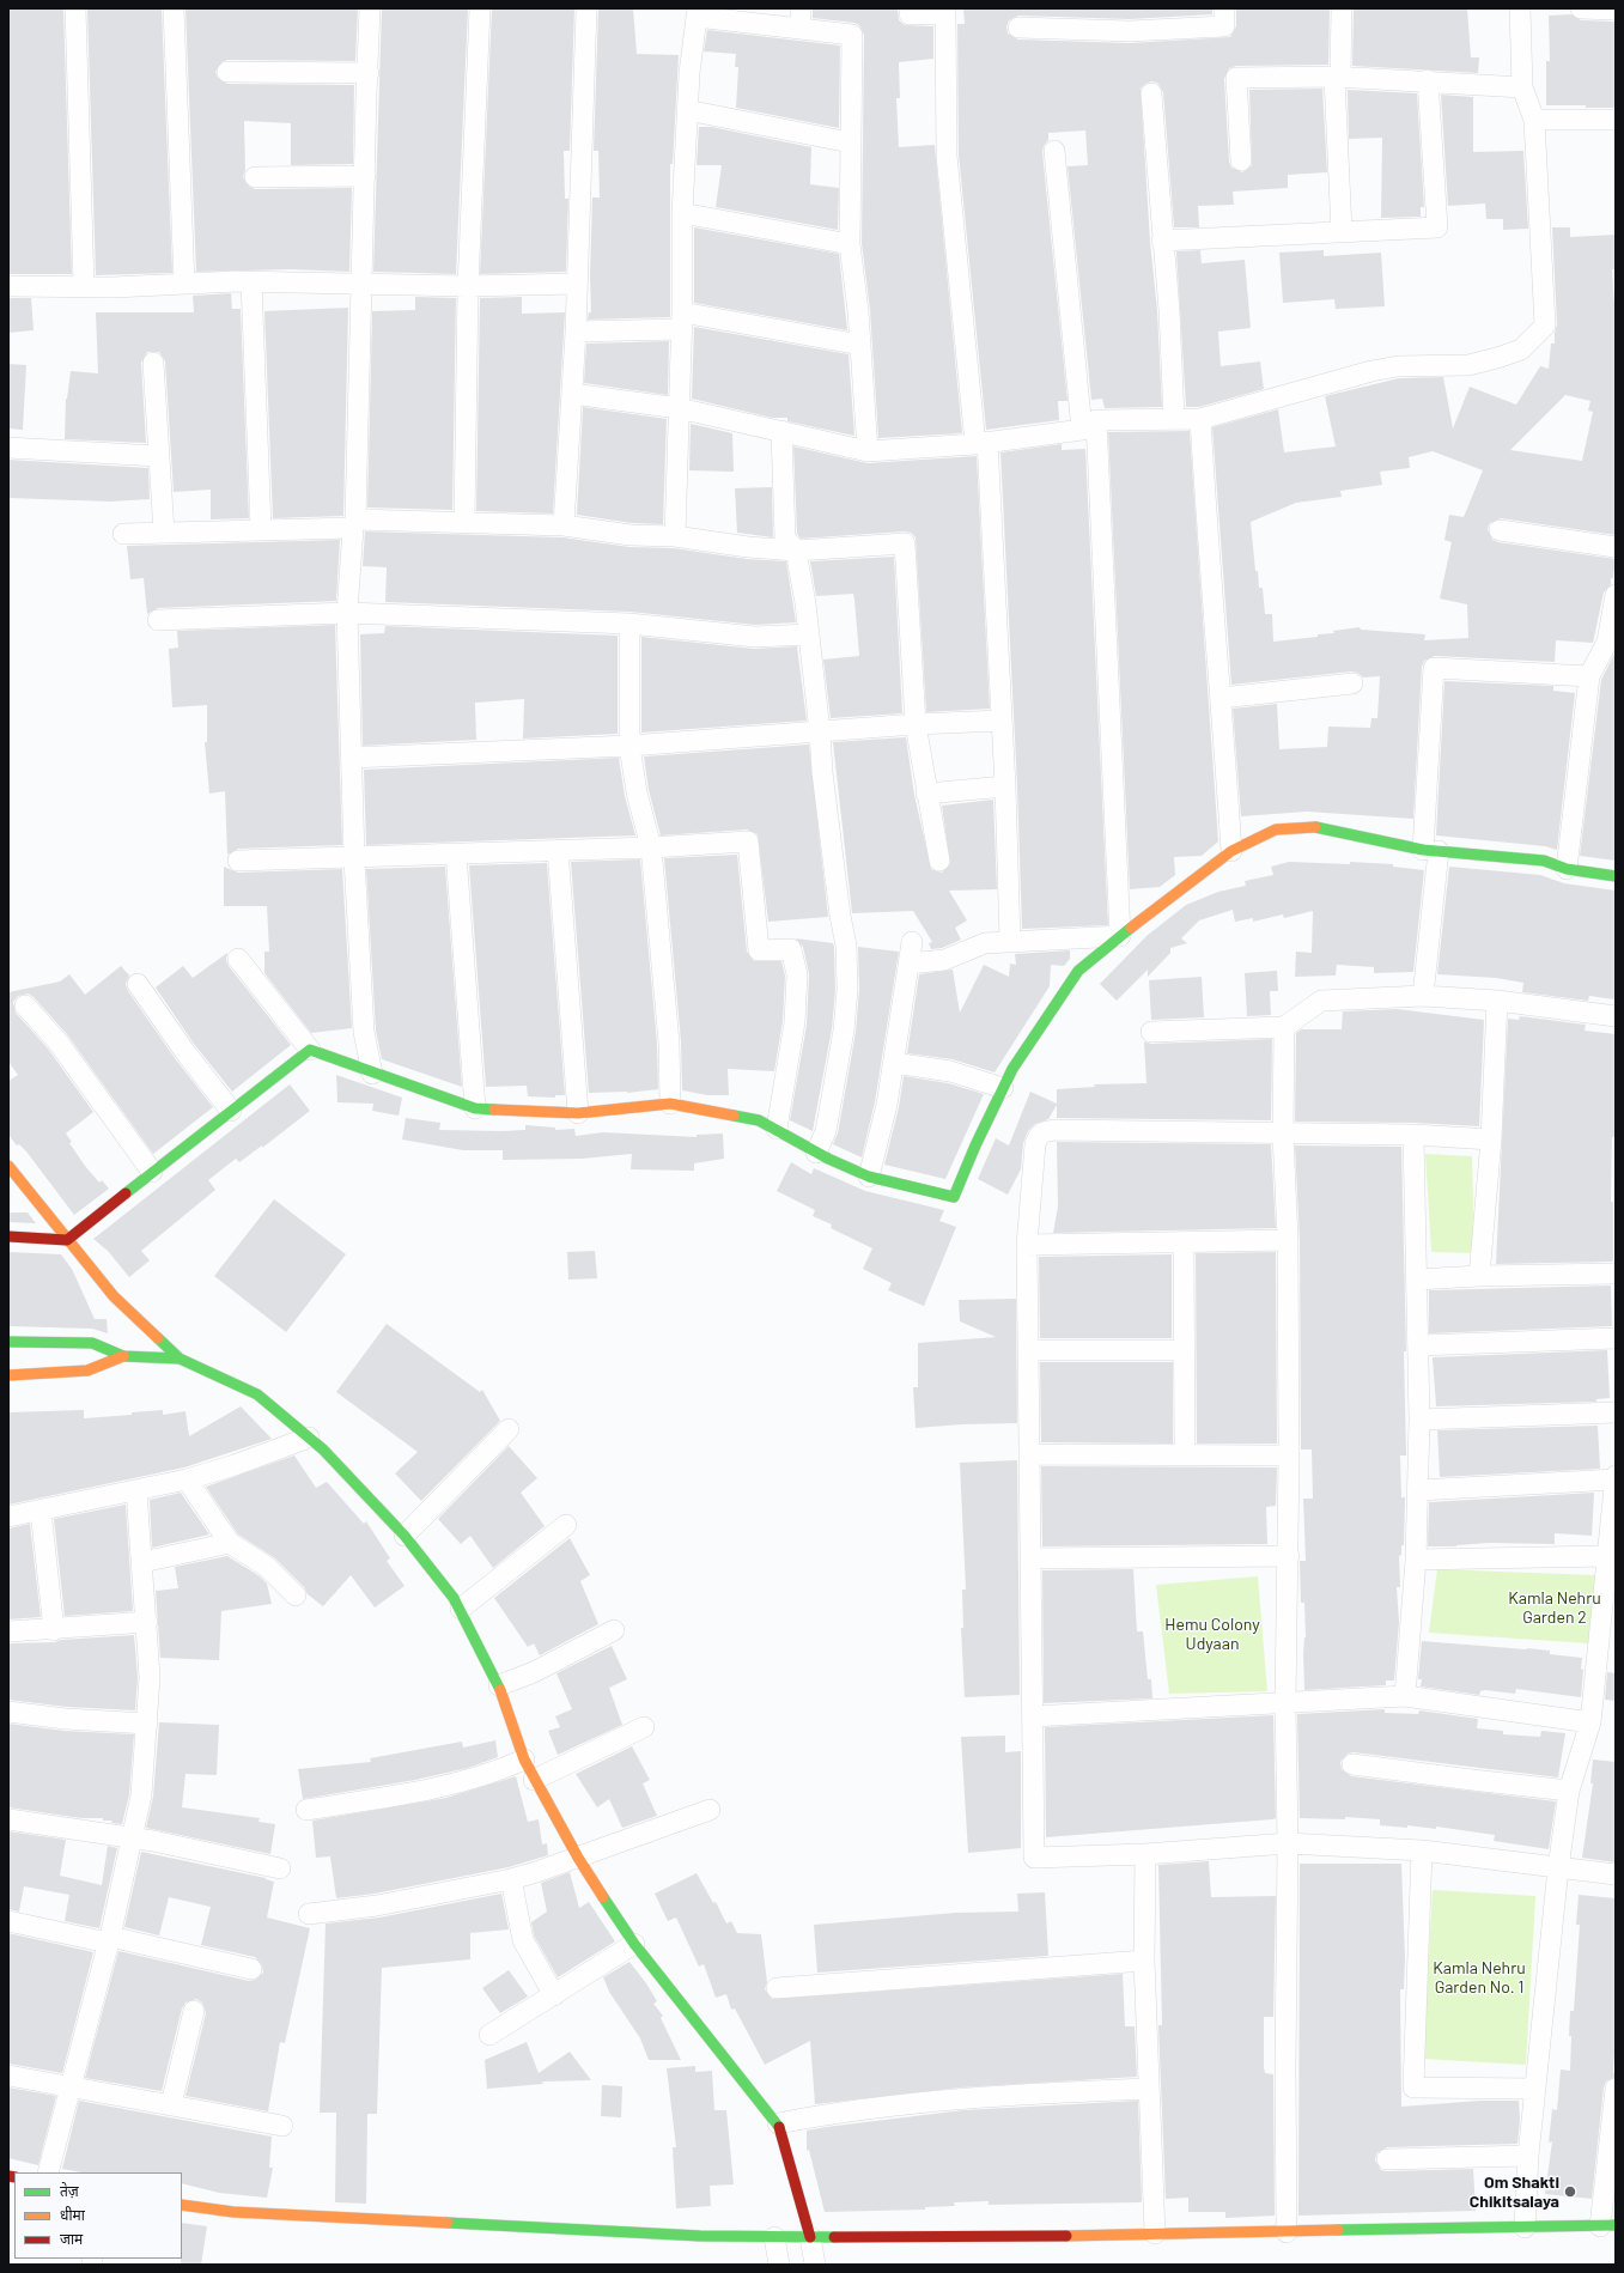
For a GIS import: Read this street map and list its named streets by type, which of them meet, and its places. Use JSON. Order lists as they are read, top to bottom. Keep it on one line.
{"parks":["Kamla Nehru Garden 2","Hemu Colony Udyaan","Kamla Nehru Garden No. 1"],"places":["Om Shakti Chikitsalaya"],"legend":["तेज़","धीमा","जाम"]}
